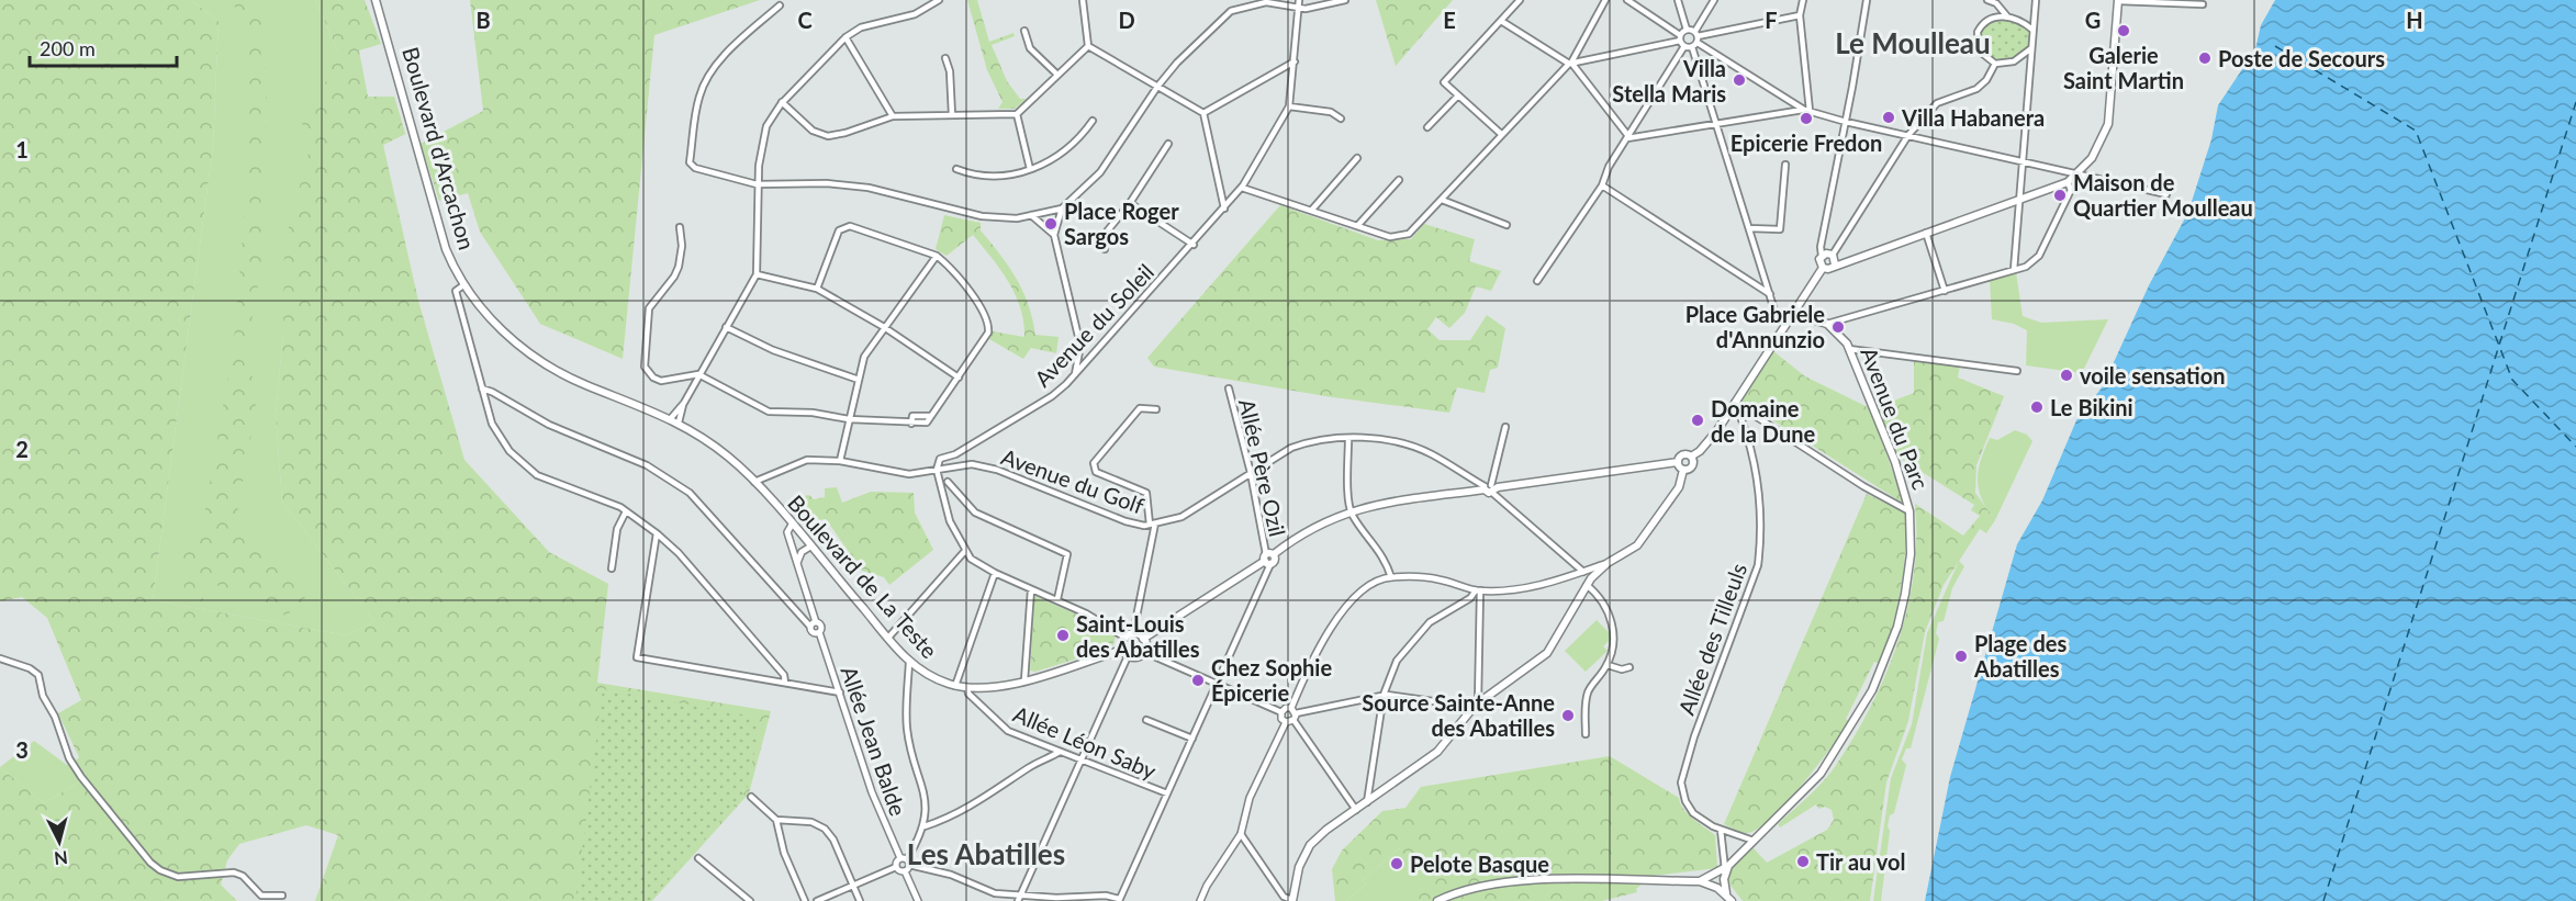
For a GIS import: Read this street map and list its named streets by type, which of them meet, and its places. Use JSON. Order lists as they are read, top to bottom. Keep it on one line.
{"streets":{"main road":["Boulevard d'Arcachon","Avenue du Parc","Boulevard de La Teste"],"street":["Avenue du Soleil","Allée Père Ozil","Avenue du Golf","Allée des Tilleuls","Allée Jean Balde","Allée Léon Saby"]},"crossings":[["Boulevard d'Arcachon","Boulevard de La Teste"],["Avenue du Soleil","Avenue du Golf"],["Avenue du Parc","Allée des Tilleuls"],["Allée Père Ozil","Avenue du Golf"],["Avenue du Golf","Boulevard de La Teste"],["Boulevard de La Teste","Allée Léon Saby"]],"districts":["Le Moulleau","Les Abatilles"],"places":["Galerie Saint Martin","Poste de Secours","Villa Stella Maris","Villa Habanera","Epicerie Fredon","Maison de Quartier Moulleau","Place Roger Sargos","Place Gabriele d'Annunzio","voile sensation","Le Bikini","Domaine de la Dune","Saint-Louis des Abatilles","Plage des Abatilles","Chez Sophie Épicerie","Source Sainte-Anne des Abatilles","Tir au vol","Pelote Basque"],"scale_bar":"200 m","north":"bottom","grid":{"columns":["B","C","D","E","F","G","H"],"rows":["1","2","3"]}}
